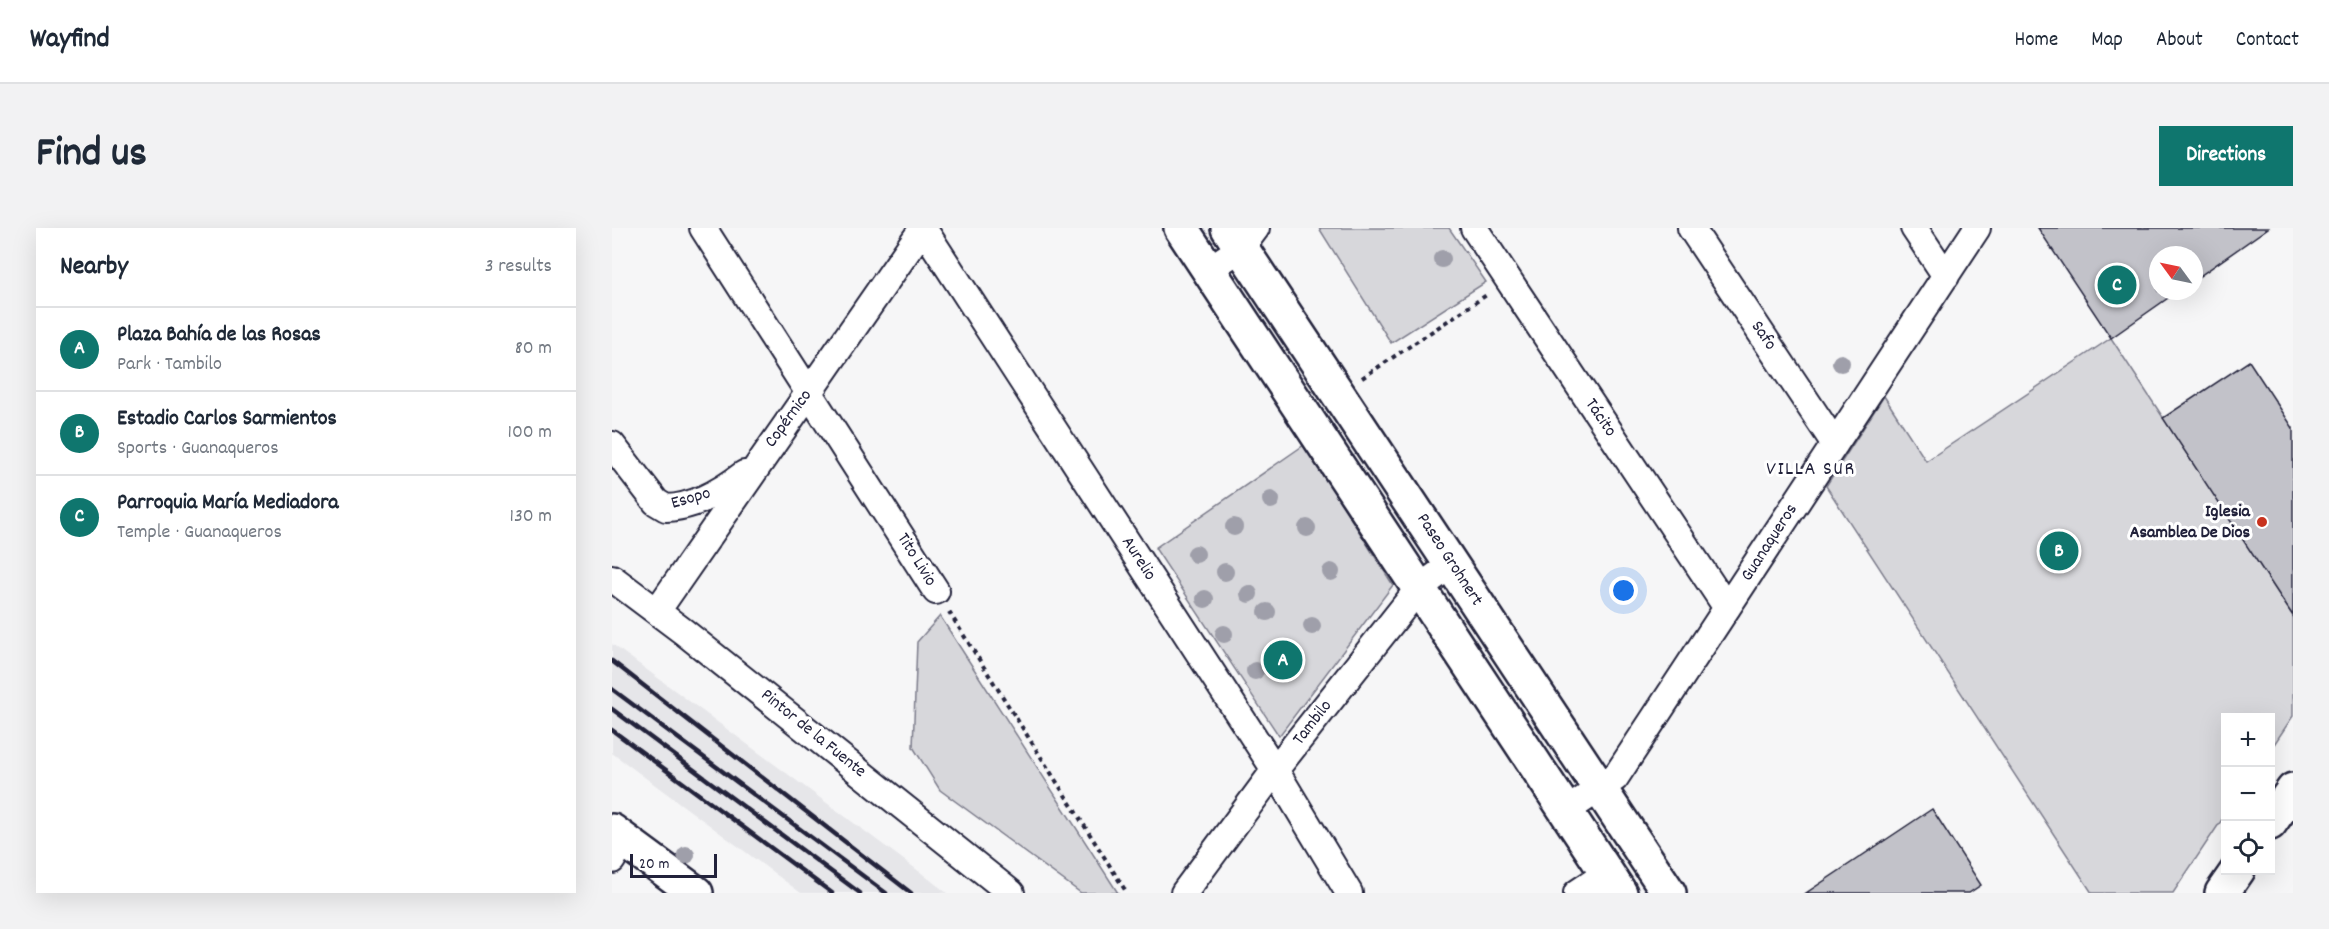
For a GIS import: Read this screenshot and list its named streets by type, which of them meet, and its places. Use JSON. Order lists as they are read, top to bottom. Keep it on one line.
{"streets":{"street":["Safo","Tácito","Copérnico","Esopo","Guanaqueros","Aurelio","Tito Livio","Paseo Grohnert","Tambilo","Pintor de la Fuente"]},"crossings":[["Safo","Guanaqueros"],["Tácito","Guanaqueros"],["Copérnico","Esopo"],["Copérnico","Aurelio"],["Copérnico","Tito Livio"],["Copérnico","Pintor de la Fuente"],["Guanaqueros","Paseo Grohnert"],["Aurelio","Tambilo"],["Paseo Grohnert","Tambilo"]],"districts":["VILLA SUR"],"places":["Iglesia Asamblea De Dios"],"scale_bar":"20 m","north":"top left","page":{"header":"Wayfind","nav":["Home","Map","About","Contact"],"title":"Find us","buttons":"Directions","heading":["Nearby","3 results"],"pins":["C","B","A"],"list":[{"mark":"A","name":"Plaza Bahía de las Rosas","note":"Park · Tambilo","value":"80 m"},{"mark":"B","name":"Estadio Carlos Sarmientos","note":"Sports · Guanaqueros","value":"100 m"},{"mark":"C","name":"Parroquia María Mediadora","note":"Temple · Guanaqueros","value":"130 m"}],"map_buttons":["+","−"],"scale":"20 m"}}
